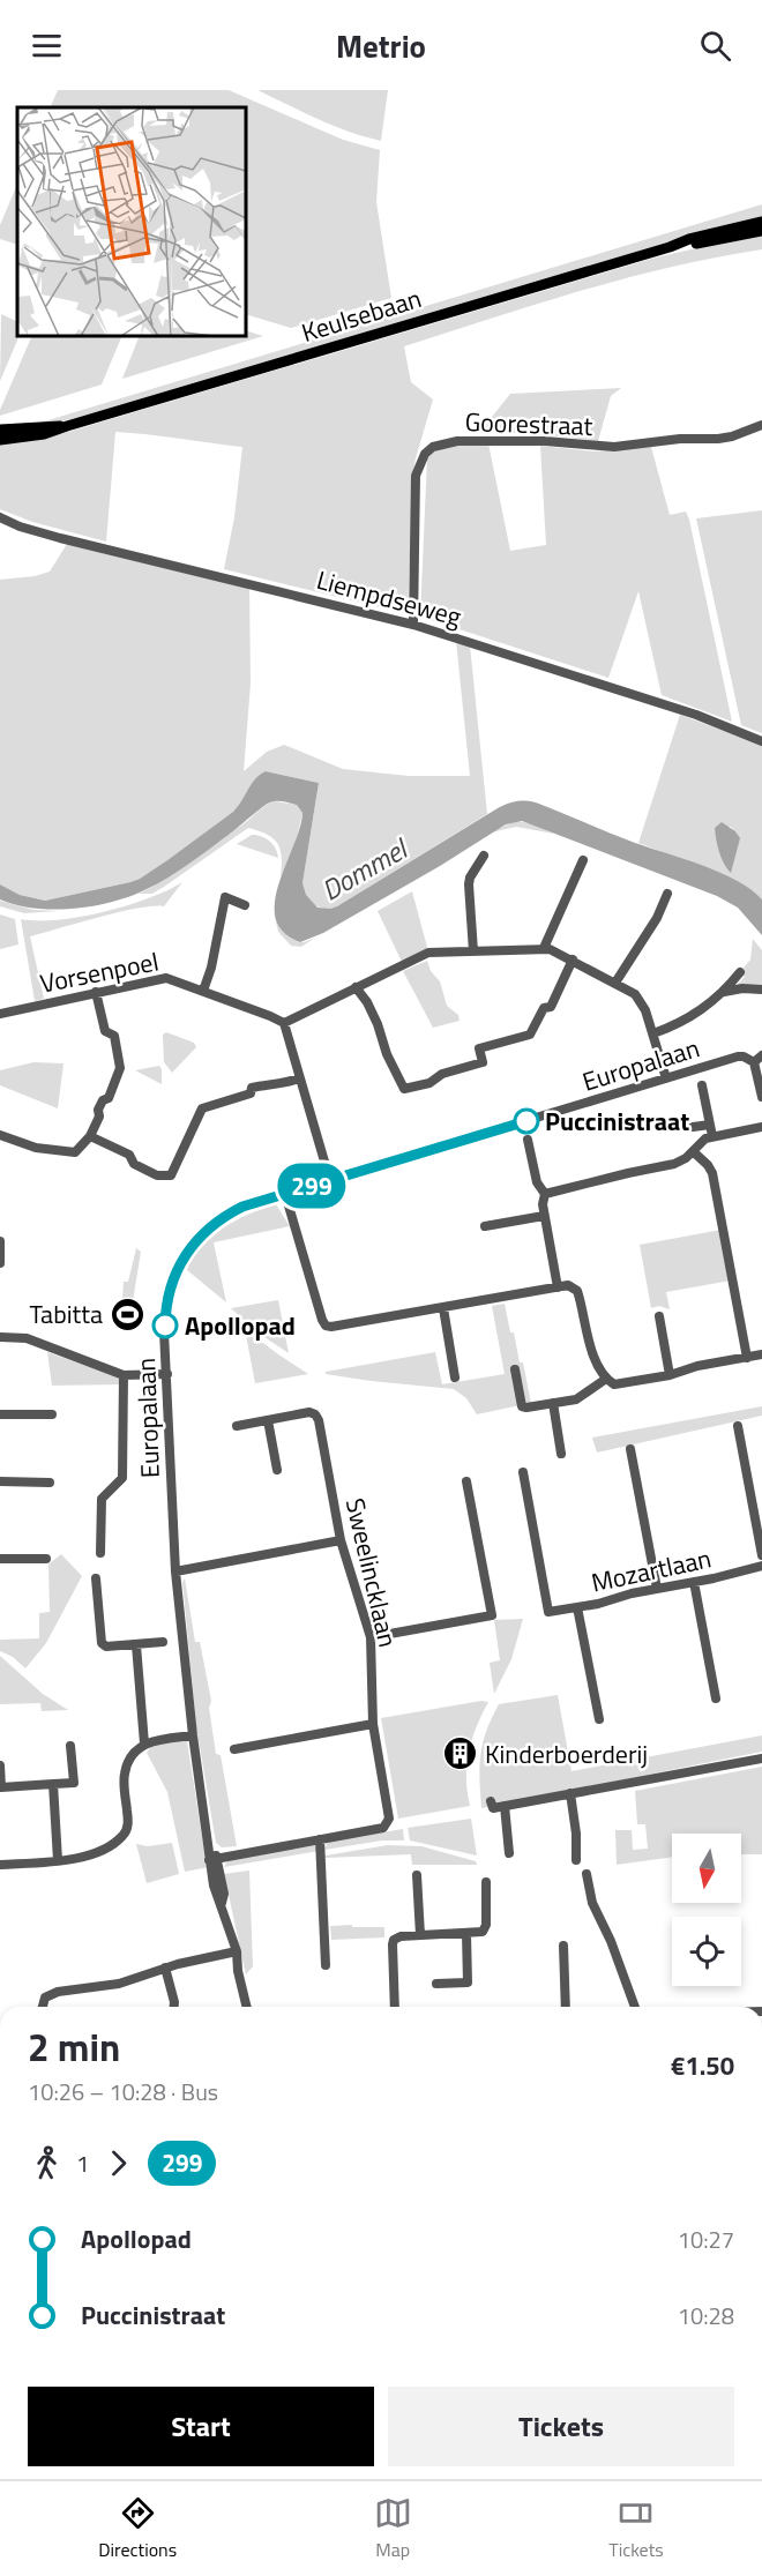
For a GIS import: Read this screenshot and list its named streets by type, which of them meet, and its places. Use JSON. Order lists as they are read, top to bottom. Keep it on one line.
{"streets":{"main road":["Keulsebaan"],"street":["Goorestraat","Liempdseweg","Vorsenpoel","Europalaan","Mozartlaan","Sweelincklaan"]},"crossings":[["Goorestraat","Liempdseweg"]],"water":["Dommel"],"places":{"other":["Puccinistraat","Apollopad"],"sports":["Tabitta"],"building":["Kinderboerderij"]},"lines":["bus line 299"],"north":"bottom","page":{"header":"Metrio","on_map":"299","heading":["2 min","10:26 – 10:28 · Bus","€1.50"],"legs":["1","299"],"list":[{"name":"Apollopad","value":"10:27"},{"name":"Puccinistraat","value":"10:28"}],"buttons":["Start","Tickets"],"tabs":["Directions","Map","Tickets"]}}
